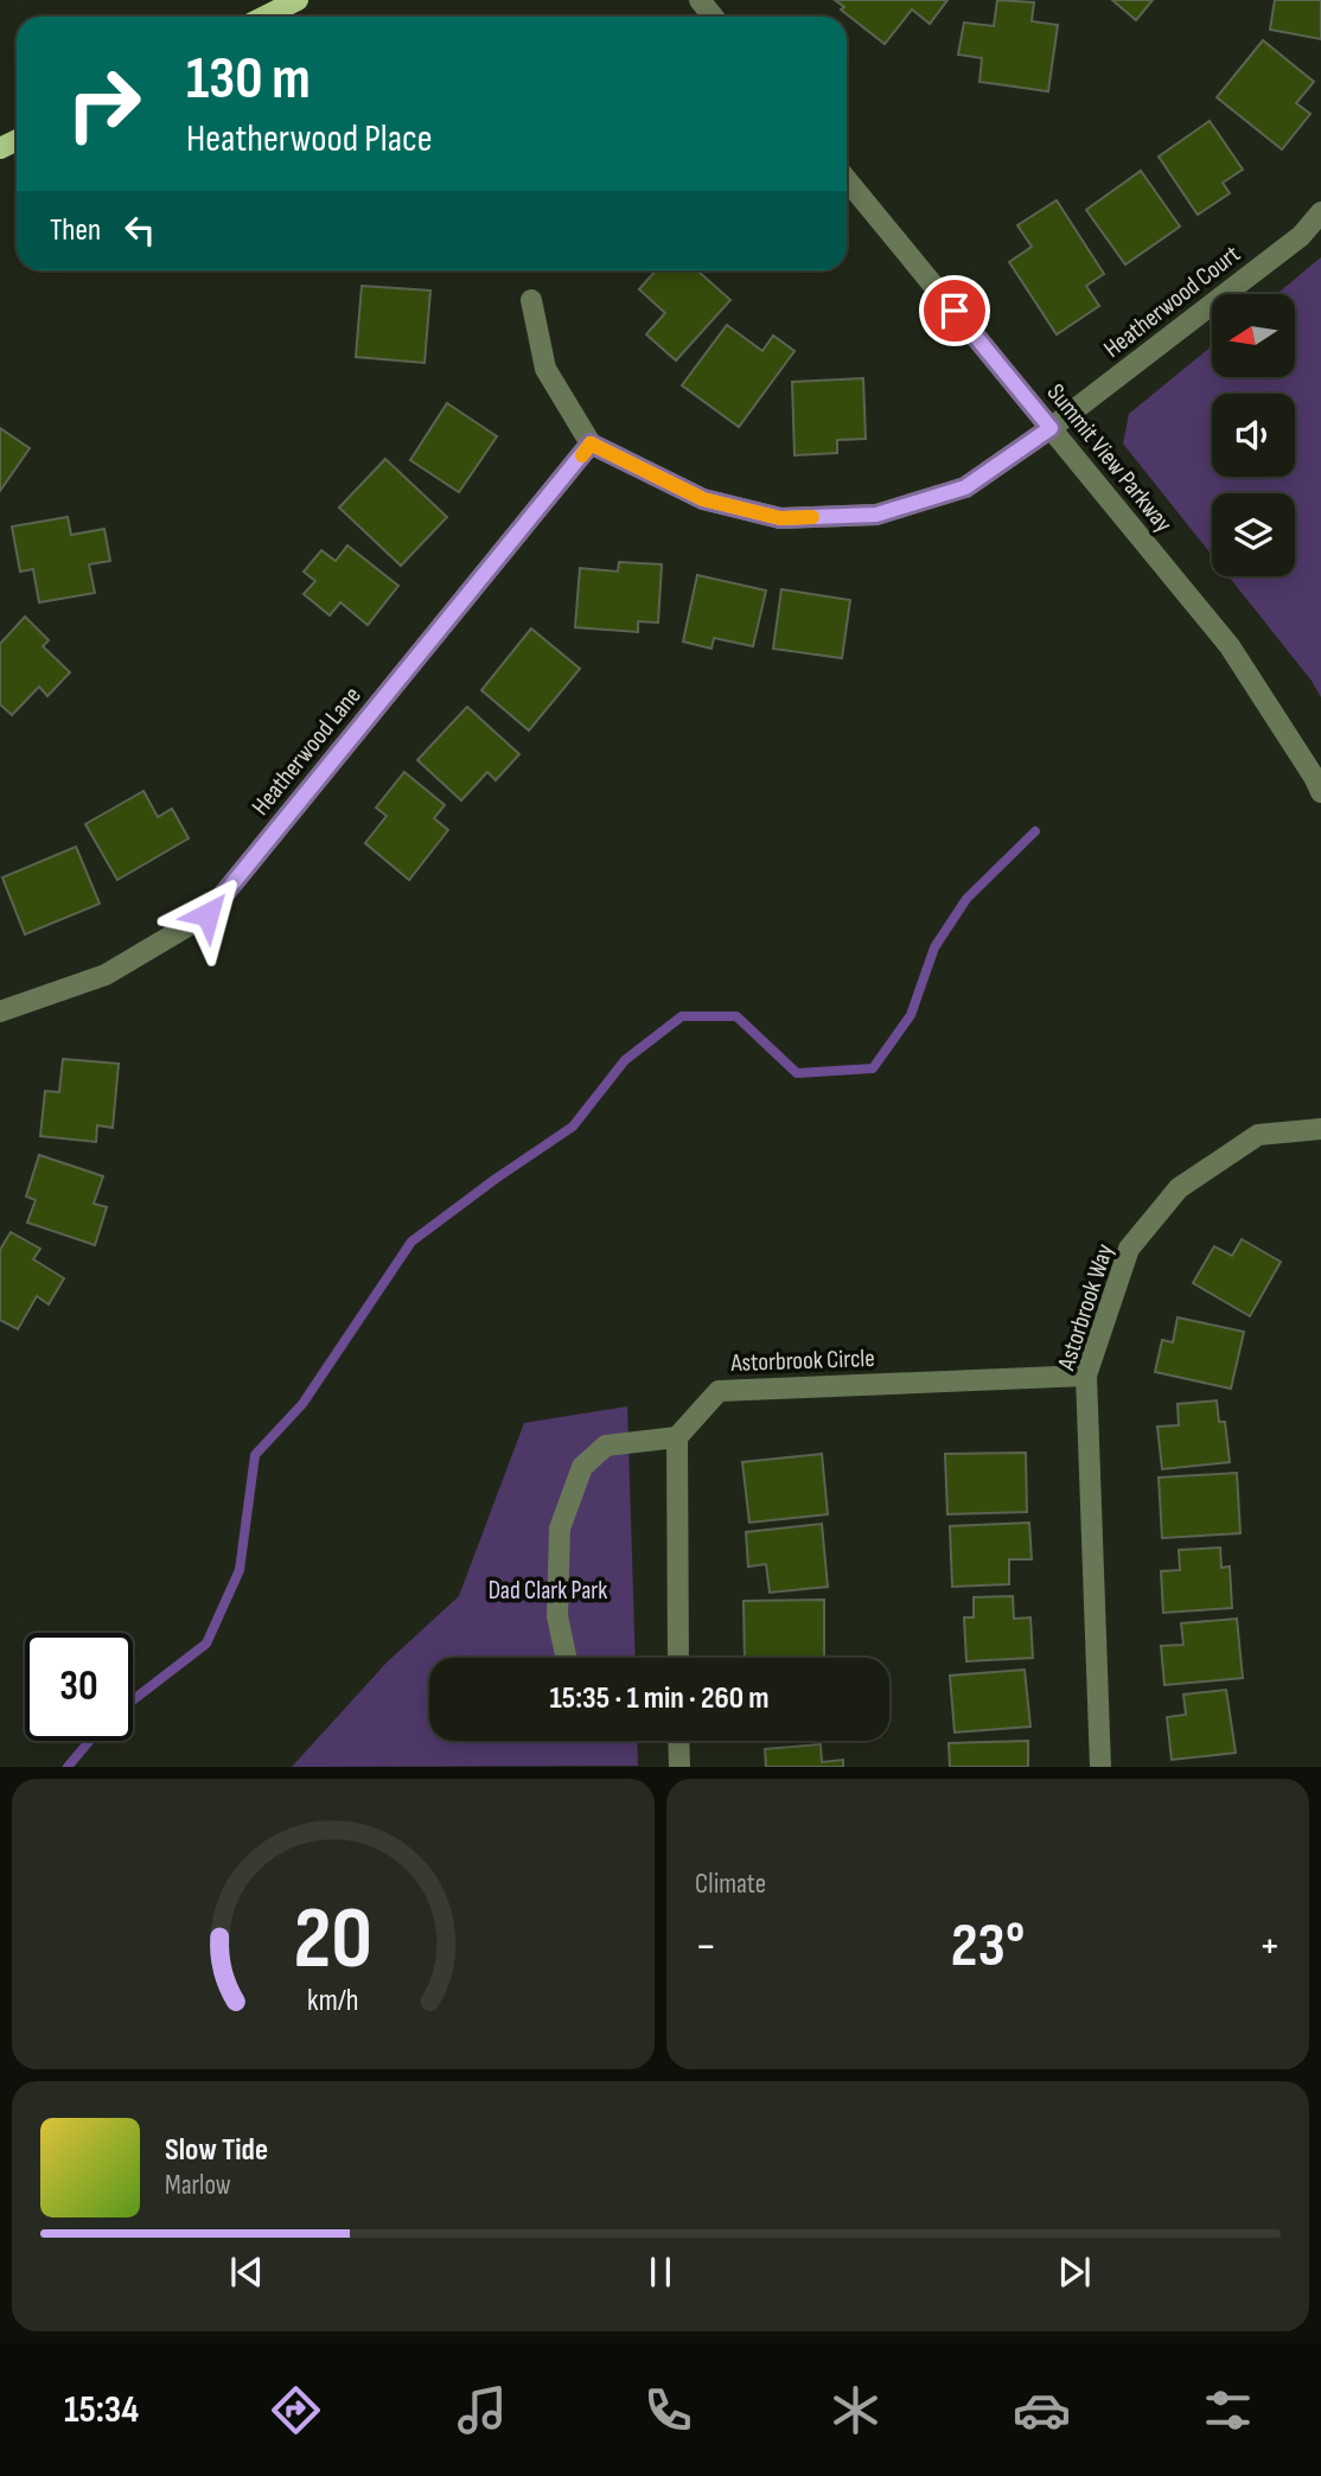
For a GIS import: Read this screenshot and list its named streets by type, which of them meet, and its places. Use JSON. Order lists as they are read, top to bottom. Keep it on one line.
{"streets":{"street":["Heatherwood Court","Summit View Parkway","Heatherwood Lane","Astorbrook Way","Astorbrook Circle"]},"crossings":[["Heatherwood Court","Summit View Parkway"],["Heatherwood Court","Heatherwood Lane"],["Astorbrook Way","Astorbrook Circle"]],"parks":["Dad Clark Park"],"north":"left","page":{"turn":["130 m","Heatherwood Place"],"then":"Then","limit":"30","trip":"15:35 · 1 min · 260 m","tile":"Climate","heat":["−","23°","+"],"song":["Slow Tide","Marlow"],"tabs":"15:34","gauge":["20","km/h"]}}
